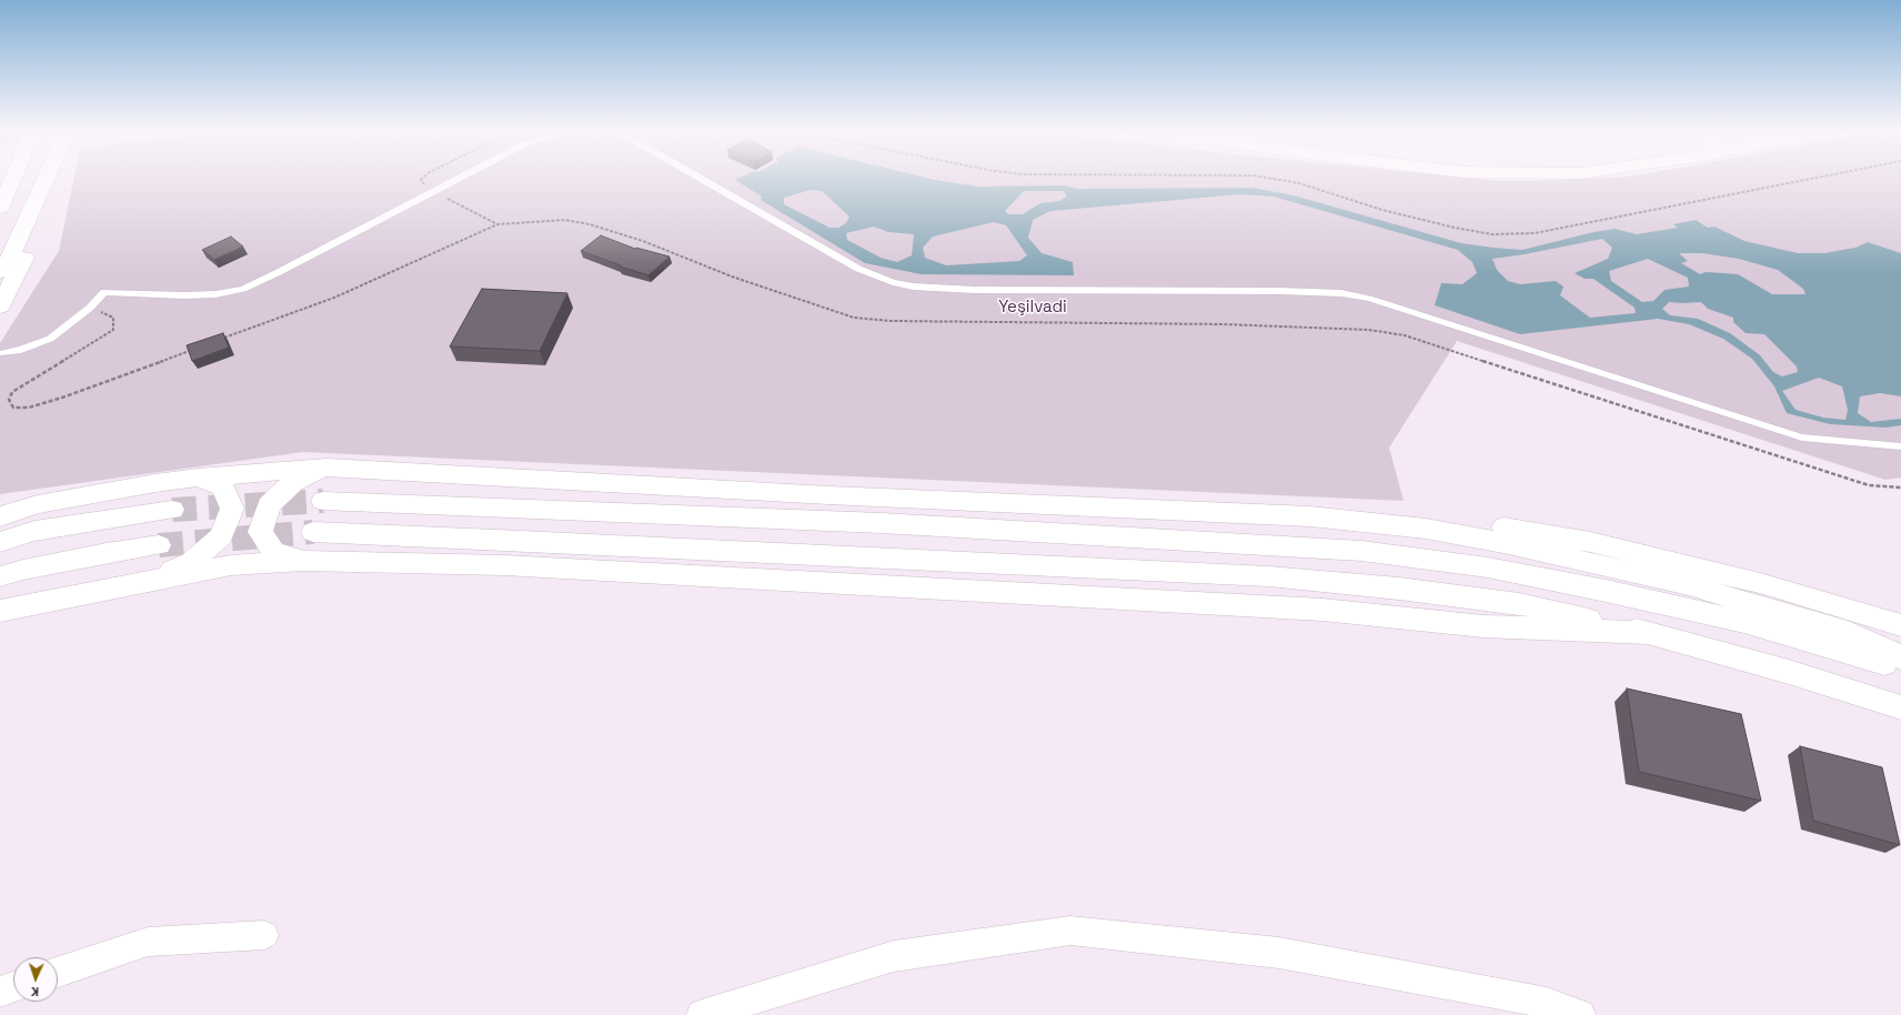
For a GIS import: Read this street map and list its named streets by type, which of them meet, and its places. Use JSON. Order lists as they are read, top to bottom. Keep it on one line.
{"parks":["Yeşilvadi"],"north":"bottom"}
